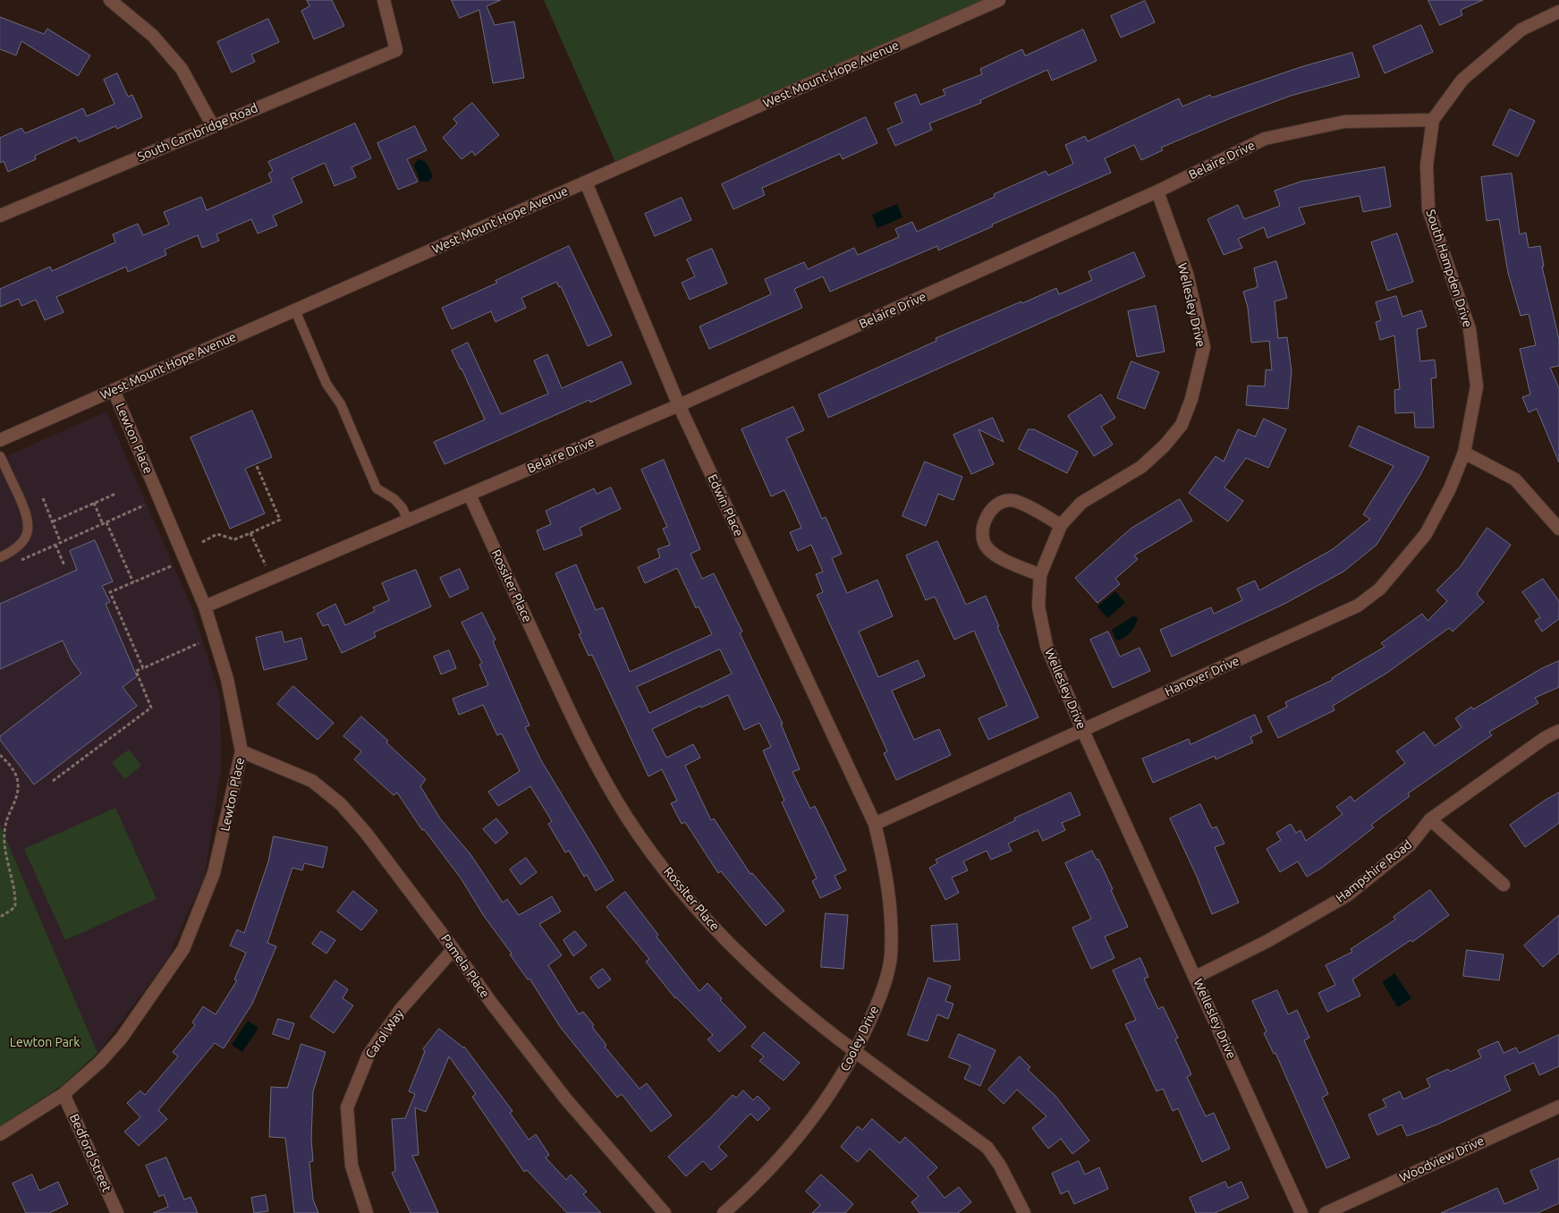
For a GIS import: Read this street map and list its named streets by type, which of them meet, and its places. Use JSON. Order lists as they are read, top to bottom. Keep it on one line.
{"streets":{"street":["West Mount Hope Avenue","South Cambridge Road","Belaire Drive","South Hampden Drive","Wellesley Drive","Lewton Place","Edwin Place","Rossiter Place","Hanover Drive","Hampshire Road","Pamela Place","Carol Way","Cooley Drive","Bedford Street","Woodview Drive"]},"crossings":[["West Mount Hope Avenue","Lewton Place"],["West Mount Hope Avenue","Edwin Place"],["Belaire Drive","South Hampden Drive"],["Belaire Drive","Wellesley Drive"],["Belaire Drive","Lewton Place"],["Belaire Drive","Edwin Place"],["Belaire Drive","Rossiter Place"],["South Hampden Drive","Hanover Drive"],["Wellesley Drive","Hanover Drive"],["Wellesley Drive","Hampshire Road"],["Lewton Place","Pamela Place"],["Lewton Place","Bedford Street"],["Edwin Place","Hanover Drive"],["Edwin Place","Cooley Drive"],["Rossiter Place","Cooley Drive"],["Hanover Drive","Cooley Drive"],["Pamela Place","Carol Way"]],"parks":["Lewton Park"]}
